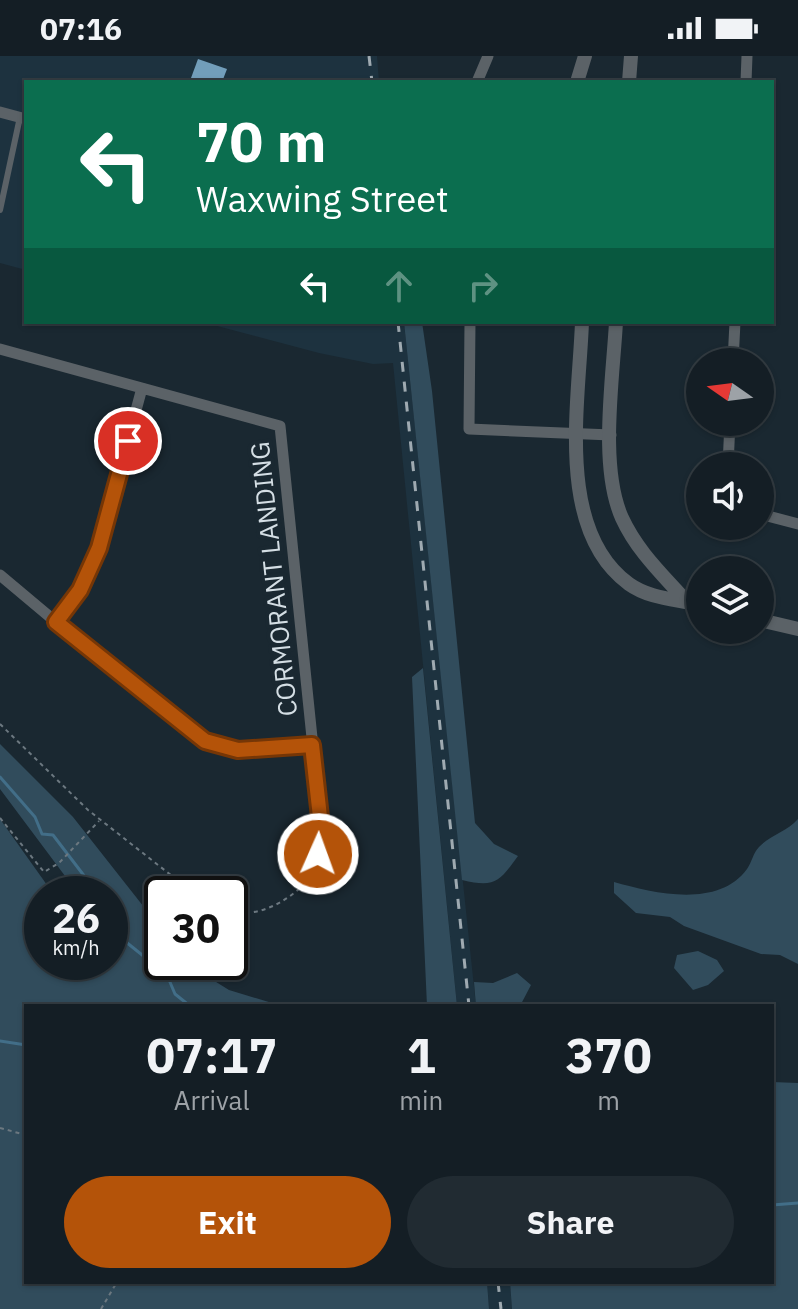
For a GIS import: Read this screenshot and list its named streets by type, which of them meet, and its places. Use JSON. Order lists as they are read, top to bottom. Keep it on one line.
{"streets":{"street":["CORMORANT LANDING"]},"north":"left","page":{"status":"07:16","turn":["70 m","Waxwing Street"],"speed":"26 km/h","limit":"30","eta":["07:17","Arrival","1","min","370","m"],"buttons":["Exit","Share"]}}
